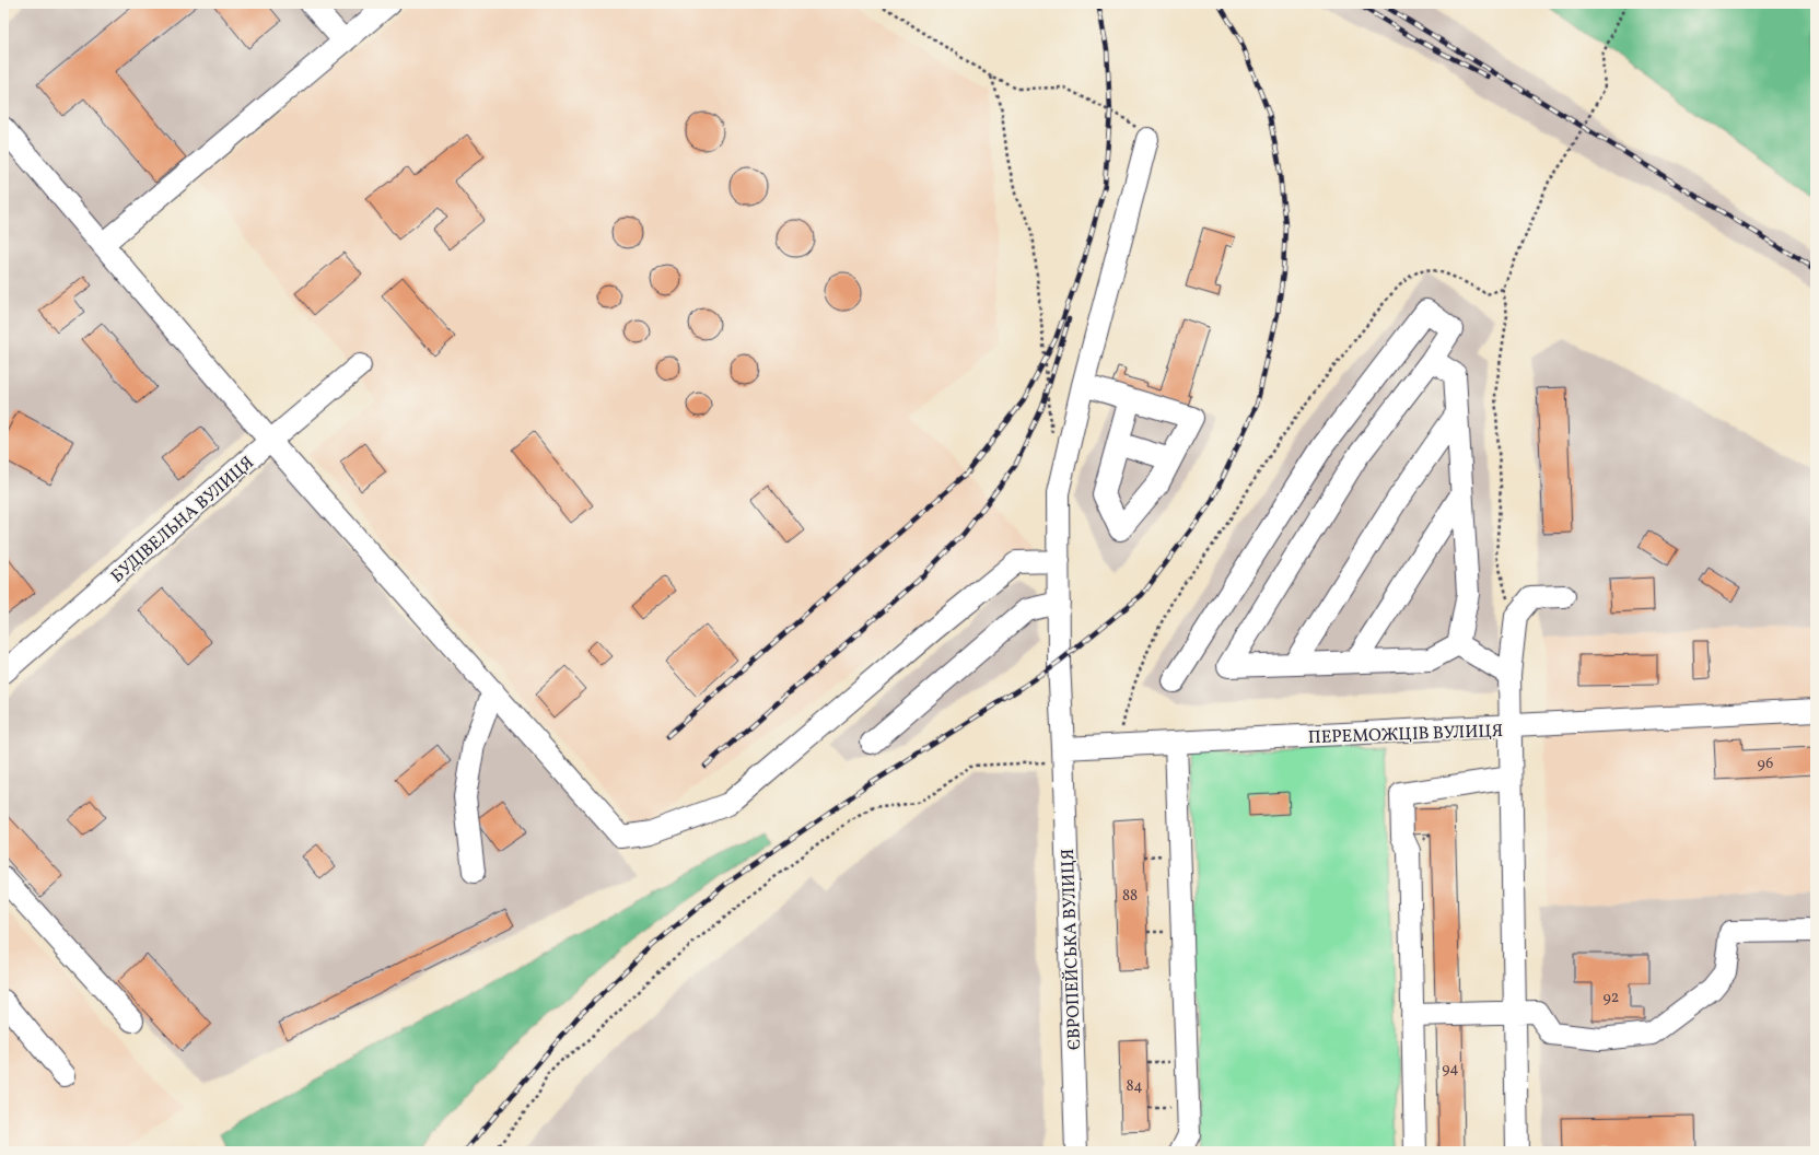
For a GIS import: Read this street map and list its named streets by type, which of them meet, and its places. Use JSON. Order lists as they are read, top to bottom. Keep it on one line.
{"streets":{"street":["БУДІВЕЛЬНА ВУЛИЦЯ","ПЕРЕМОЖЦІВ ВУЛИЦЯ","ЄВРОПЕЙСЬКА ВУЛИЦЯ"]},"crossings":[["ПЕРЕМОЖЦІВ ВУЛИЦЯ","ЄВРОПЕЙСЬКА ВУЛИЦЯ"]],"house_numbers":["96","88","92","94","84"]}
